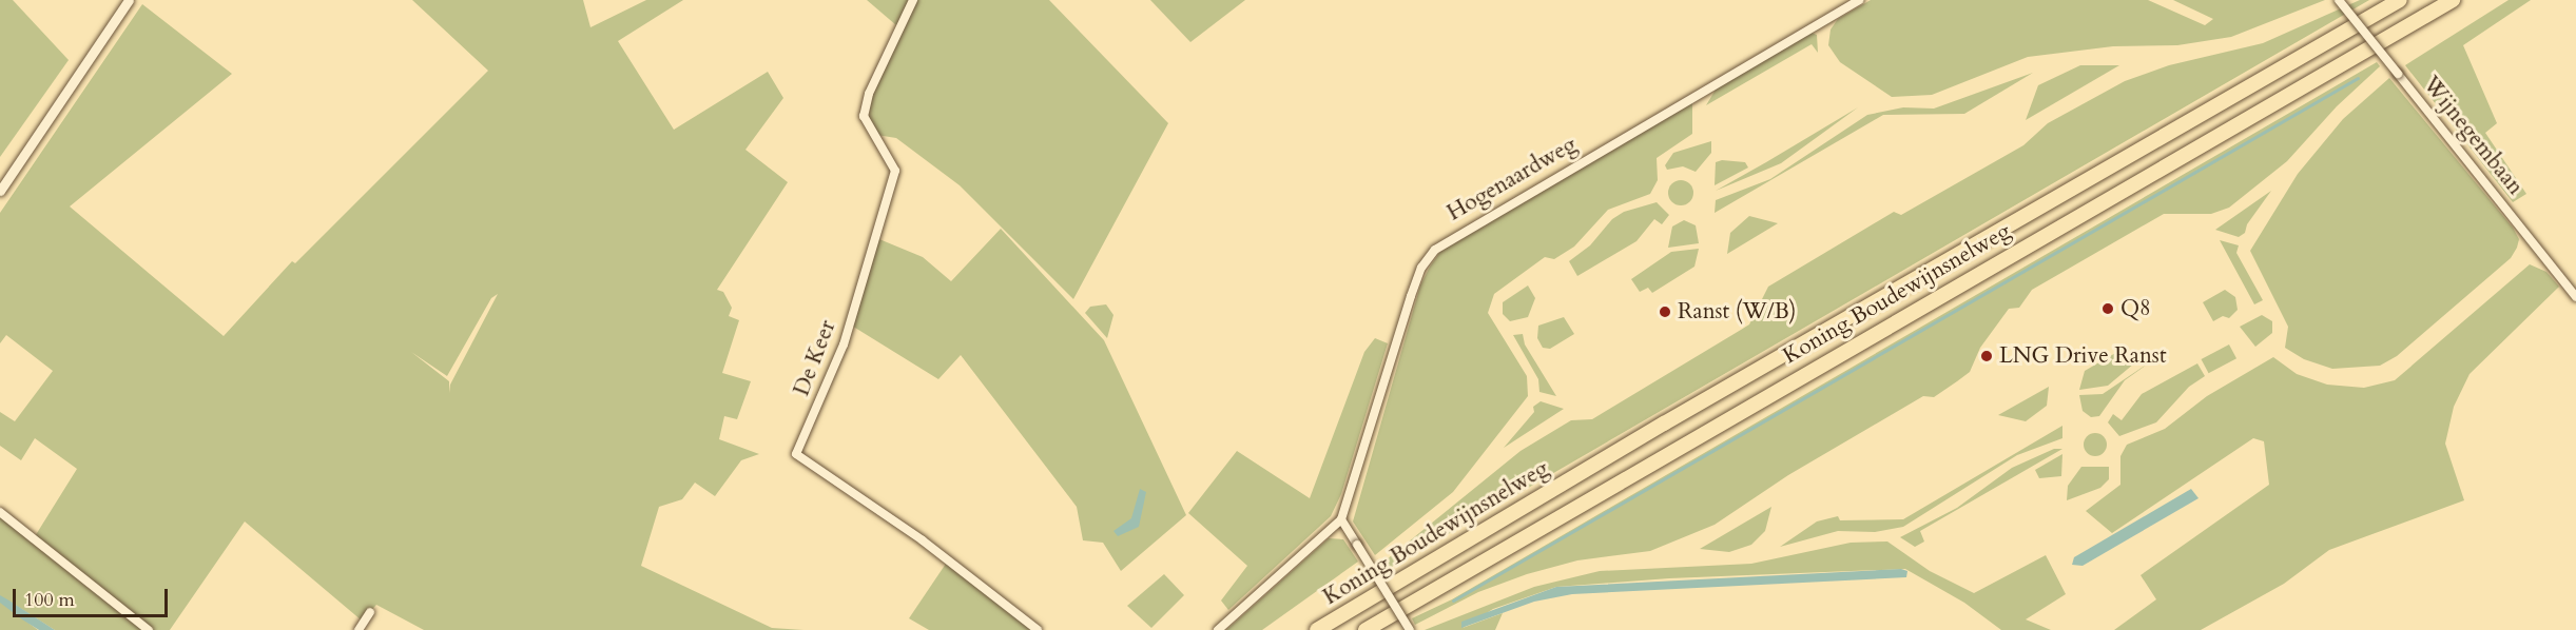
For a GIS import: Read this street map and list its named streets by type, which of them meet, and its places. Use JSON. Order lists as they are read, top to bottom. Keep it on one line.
{"streets":{"highway":["Koning Boudewijnsnelweg"],"street":["Wijnegembaan","Hogenaardweg","De Keer"]},"places":["Q8","Ranst (W/B)","LNG Drive Ranst"],"scale_bar":"100 m"}
